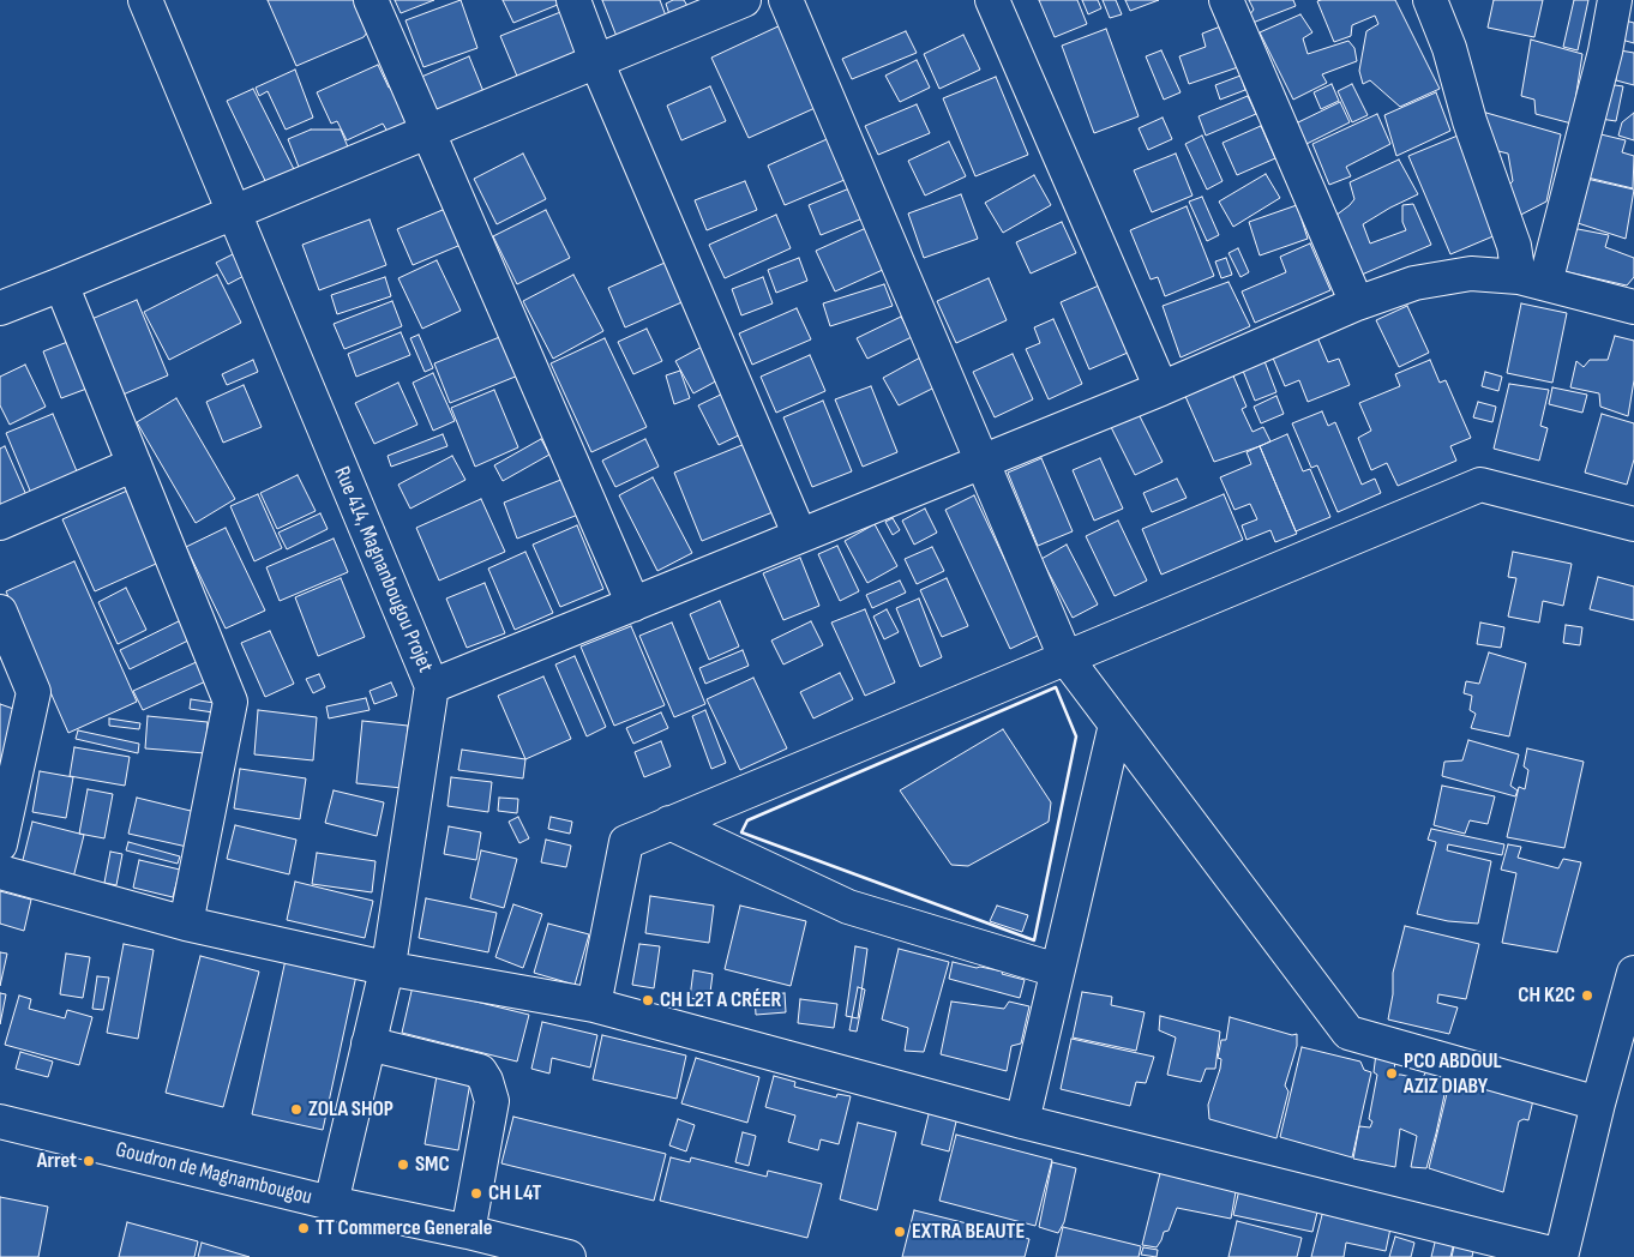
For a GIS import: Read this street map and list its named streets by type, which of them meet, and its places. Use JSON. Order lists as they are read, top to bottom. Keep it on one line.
{"streets":{"street":["Rue 414, Magnanbougou Projet","Goudron de Magnambougou"]},"crossings":[["Rue 414, Magnanbougou Projet","Goudron de Magnambougou"]],"places":["CH K2C","CH L2T A CRÉER","PCO ABDOUL AZIZ DIABY","ZOLA SHOP","Arret","SMC","CH L4T","TT Commerce Generale","EXTRA BEAUTE"]}
